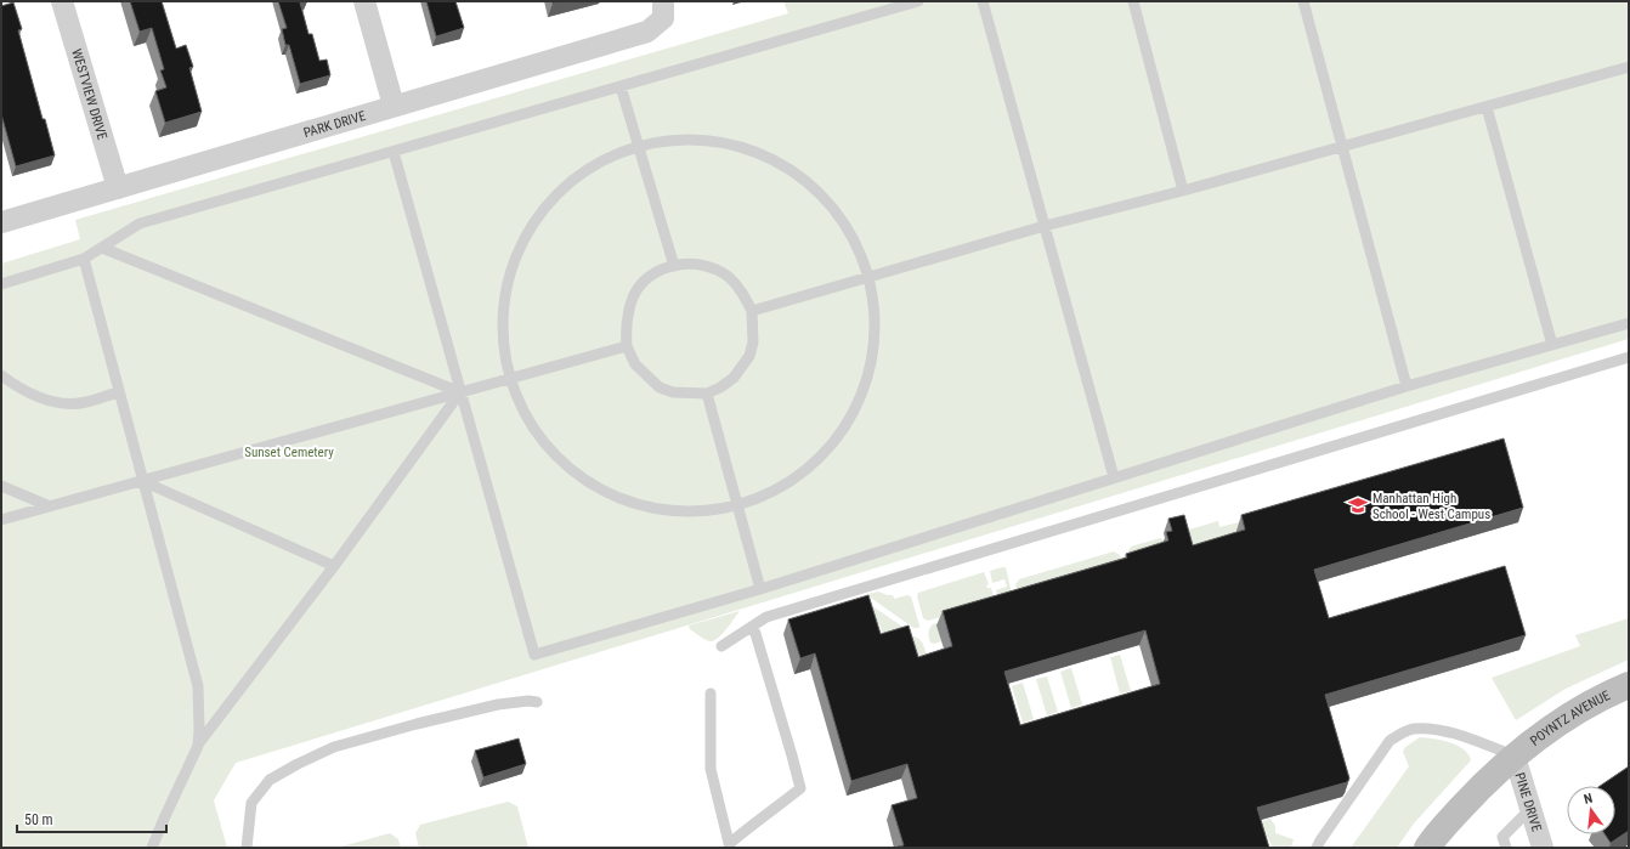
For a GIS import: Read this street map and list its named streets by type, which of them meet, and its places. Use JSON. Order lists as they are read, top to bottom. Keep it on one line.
{"streets":{"street":["WESTVIEW DRIVE","PARK DRIVE","POYNTZ AVENUE","PINE DRIVE"]},"crossings":[["WESTVIEW DRIVE","PARK DRIVE"],["POYNTZ AVENUE","PINE DRIVE"]],"parks":["Sunset Cemetery"],"places":{"school or university":["Manhattan High School - West Campus"]},"scale_bar":"50 m","north":"top"}
